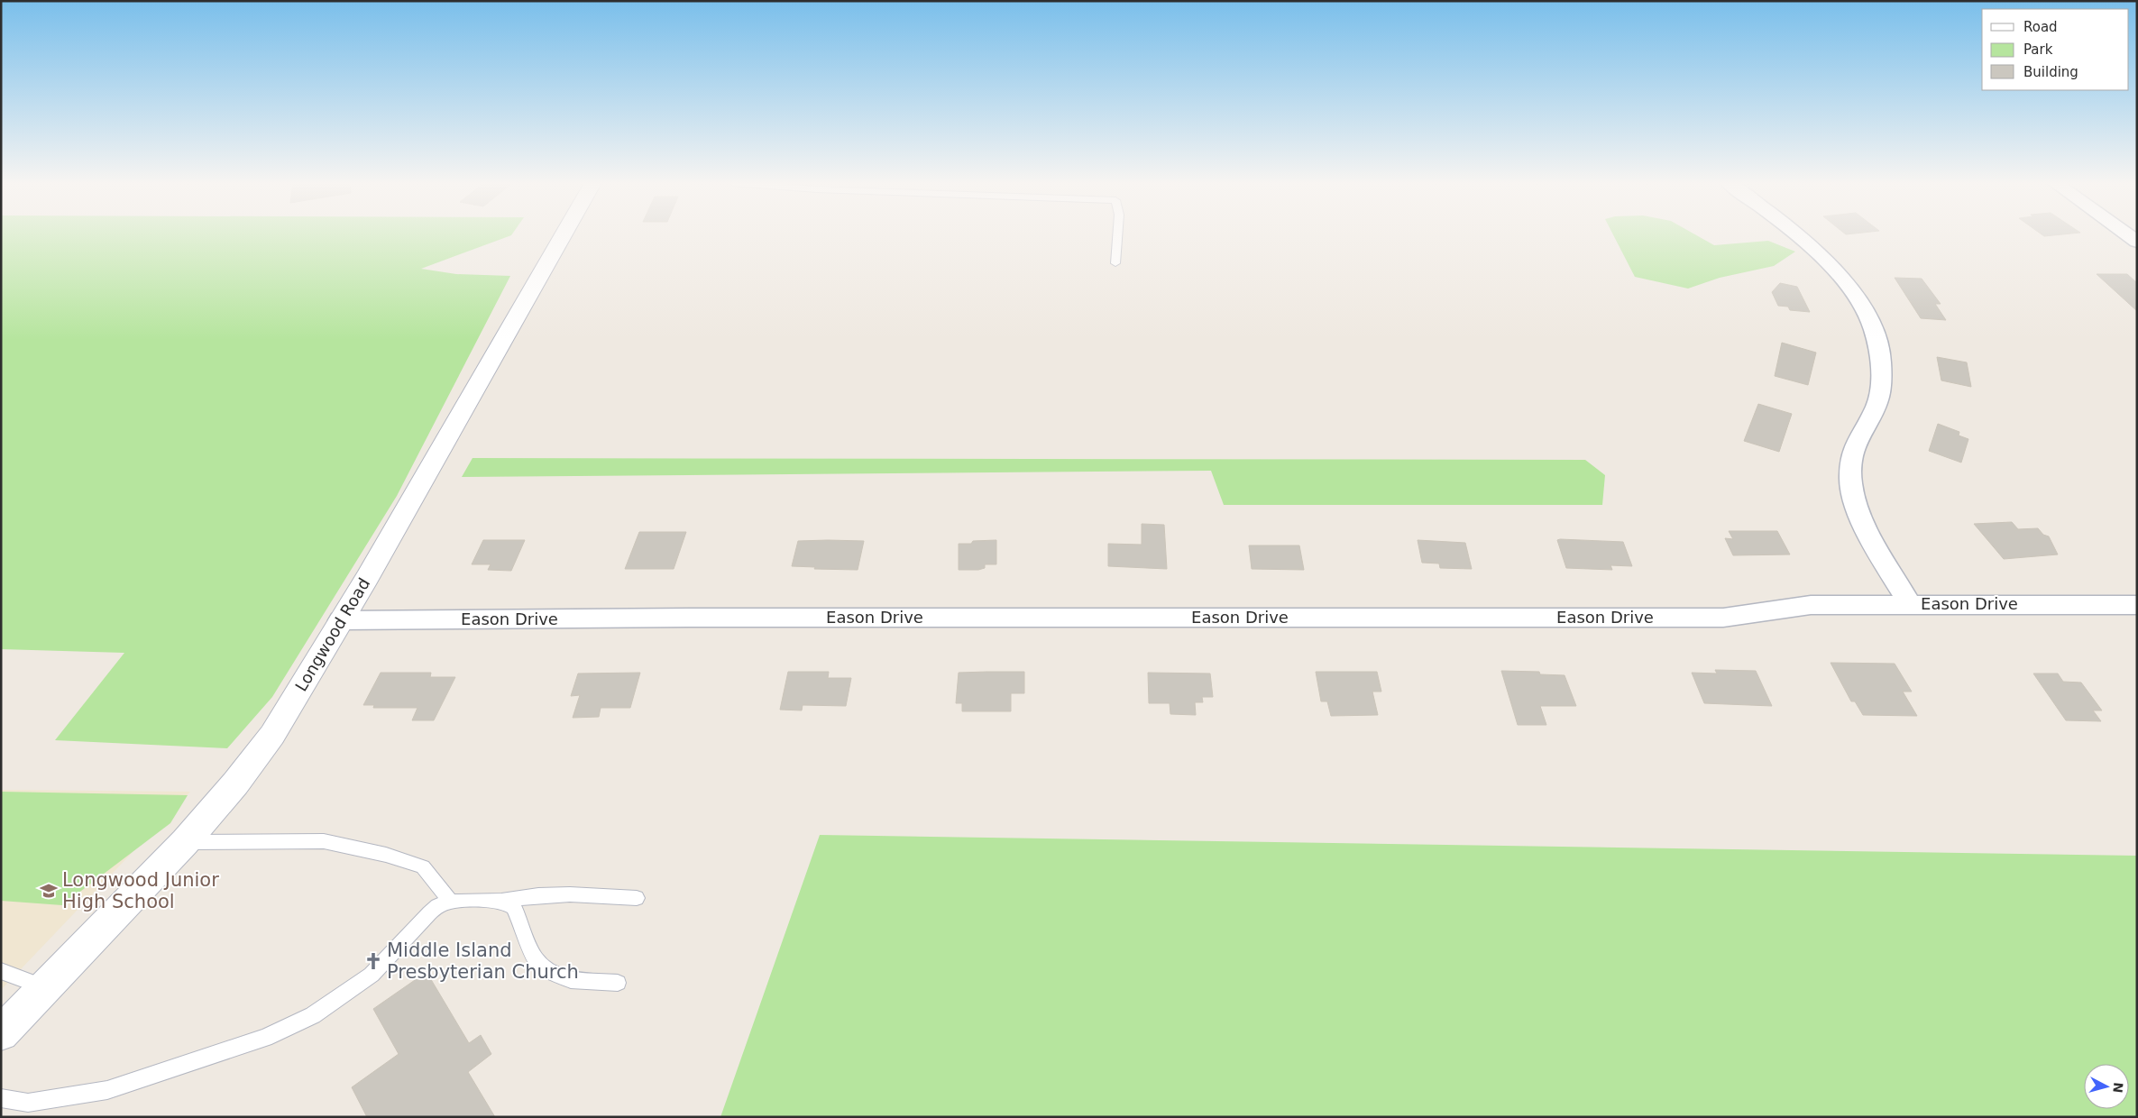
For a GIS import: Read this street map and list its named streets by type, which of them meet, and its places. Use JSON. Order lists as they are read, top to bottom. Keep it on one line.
{"streets":{"main road":["Longwood Road"],"street":["Eason Drive"]},"crossings":[["Eason Drive","Longwood Road"]],"places":{"school or university":["Longwood Junior High School"],"church":["Middle Island Presbyterian Church"]},"legend":["Road","Park","Building"],"north":"right"}
